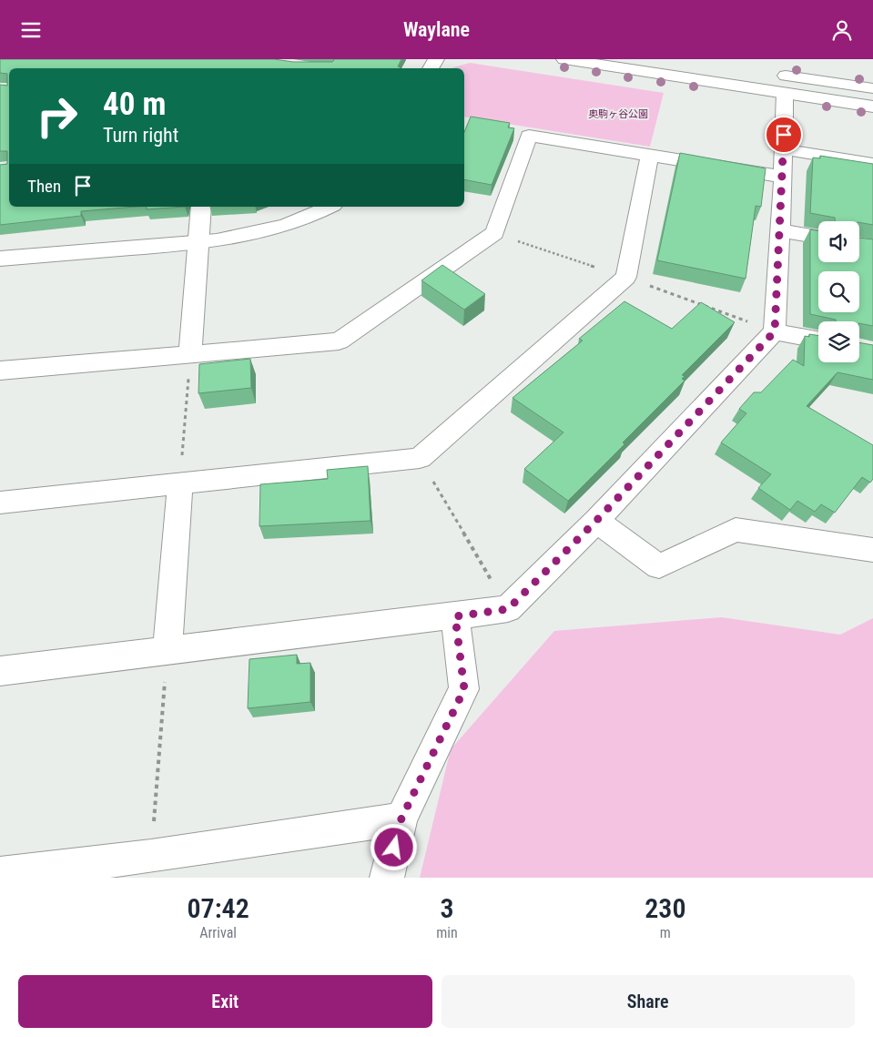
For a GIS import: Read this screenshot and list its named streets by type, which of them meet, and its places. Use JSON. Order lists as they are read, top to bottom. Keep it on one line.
{"parks":["奥駒ヶ谷公園"],"page":{"header":"Waylane","turn":["40 m","Turn right"],"then":"Then","eta":["07:42","Arrival","3","min","230","m"],"buttons":["Exit","Share"]}}
